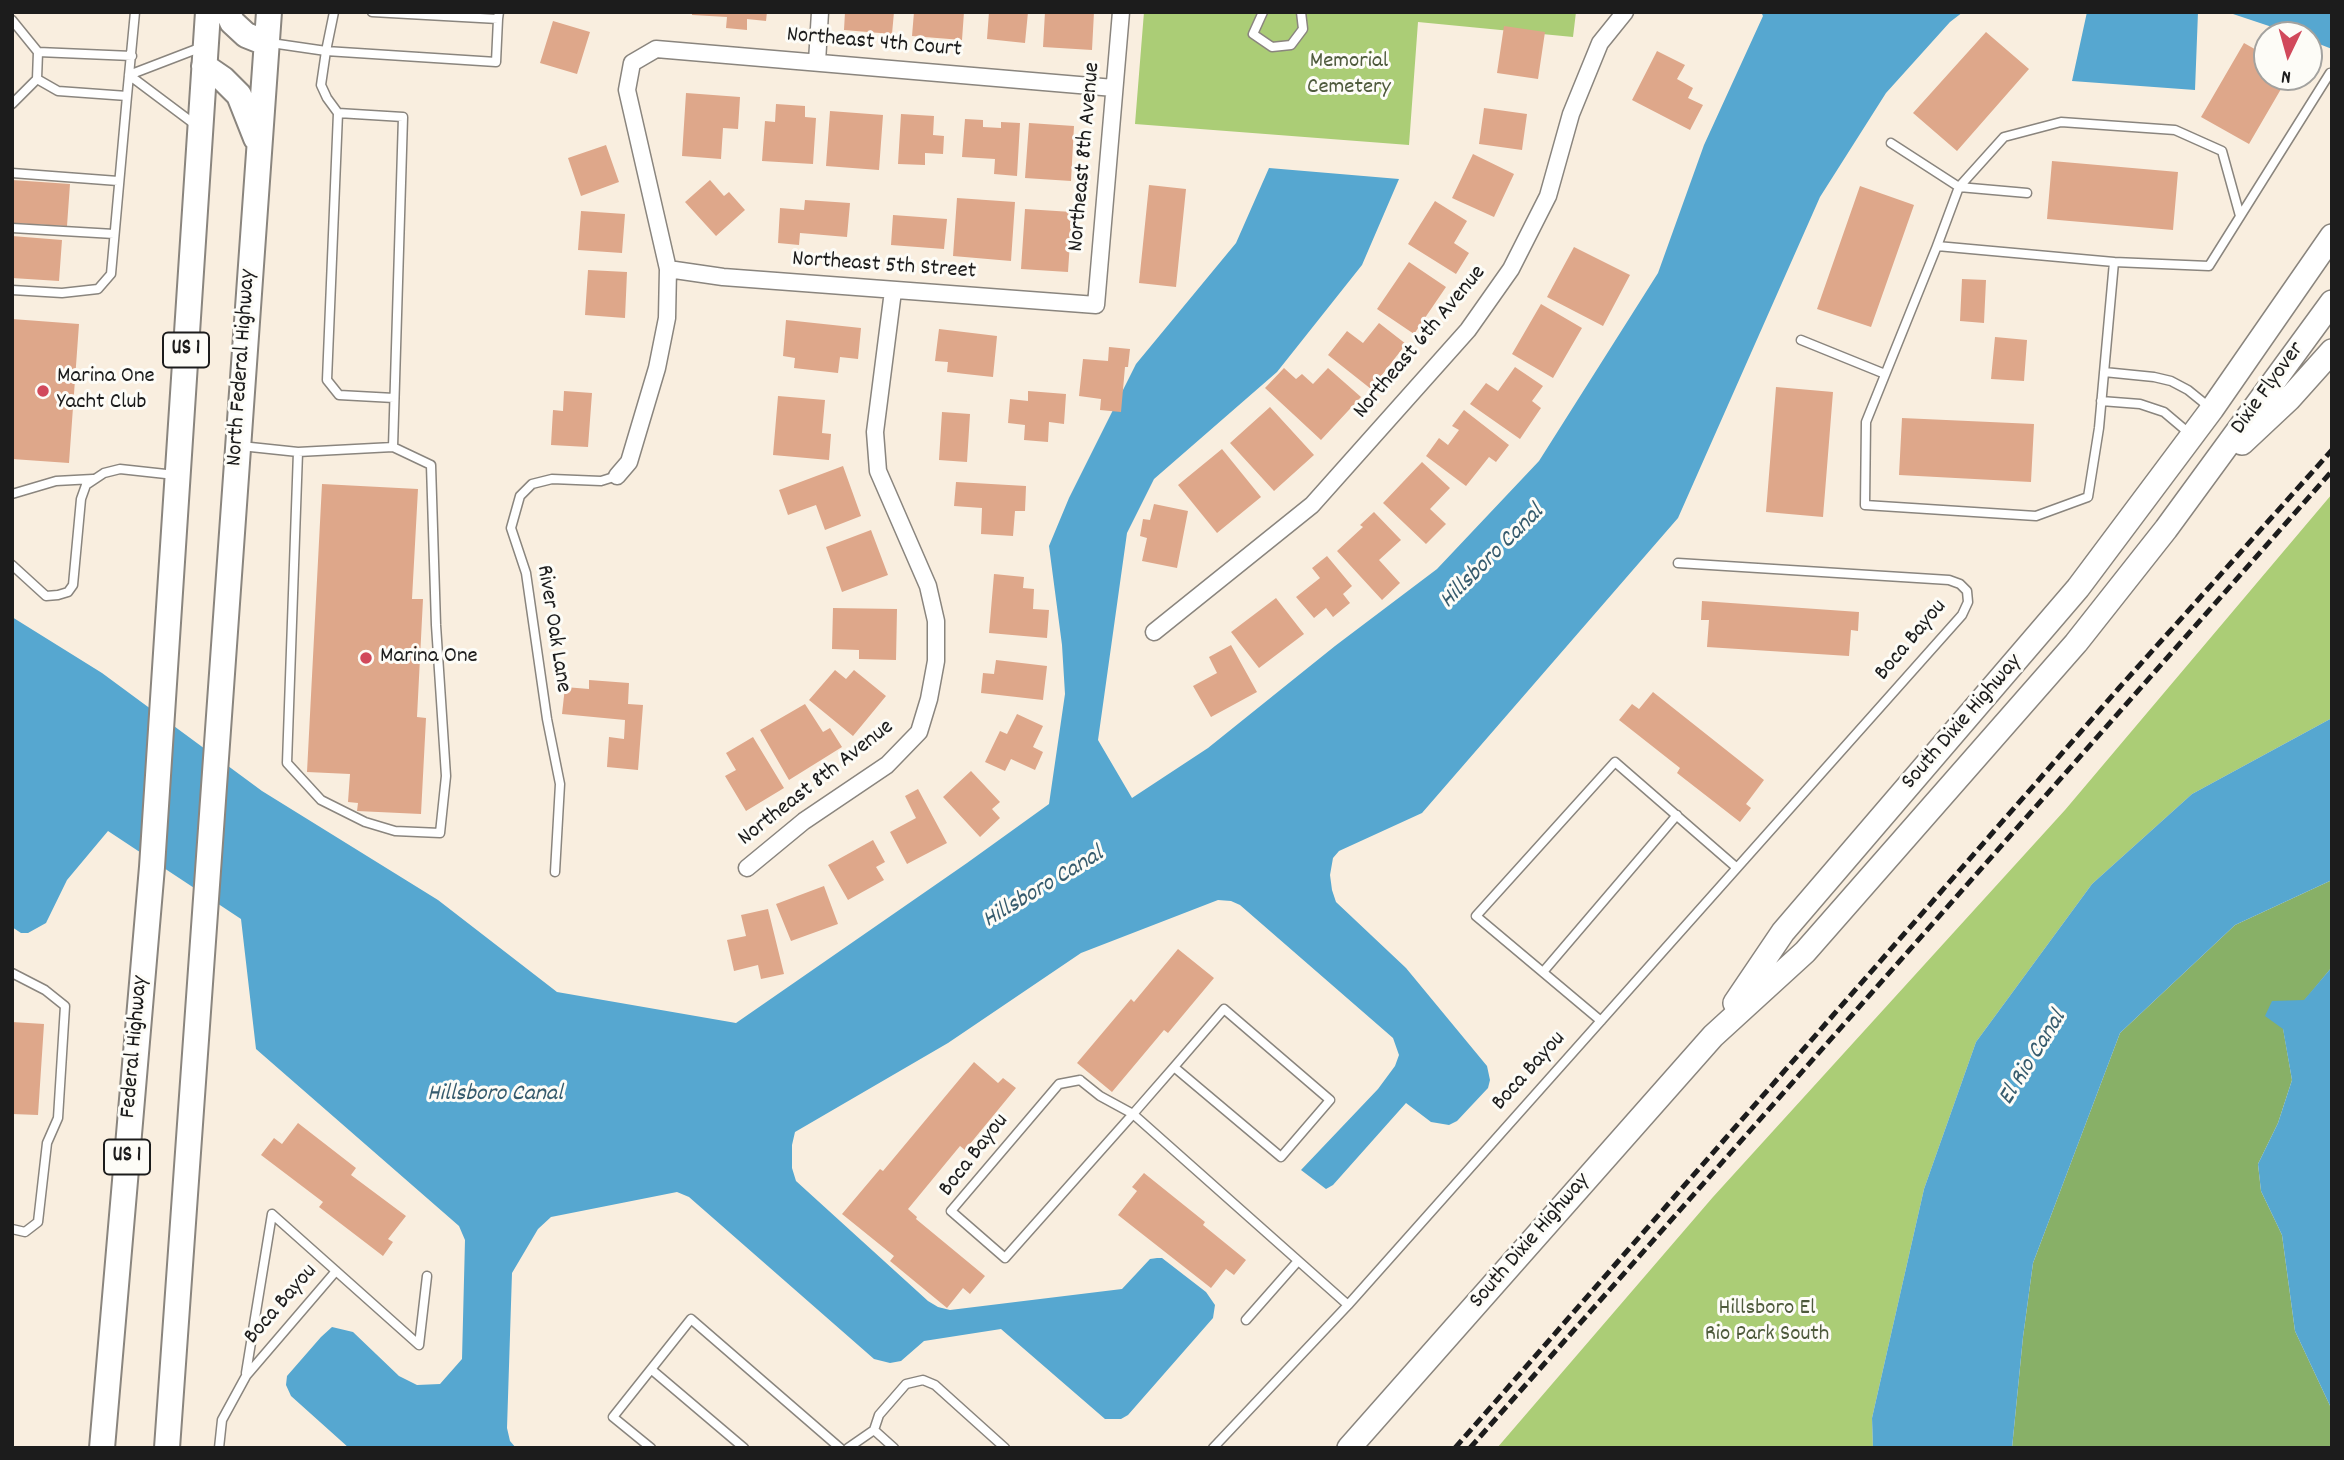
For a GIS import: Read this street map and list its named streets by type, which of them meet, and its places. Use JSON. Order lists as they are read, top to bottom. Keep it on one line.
{"streets":{"main road":["US 1","North Federal Highway","Dixie Flyover","South Dixie Highway","Federal Highway"],"street":["Northeast 4th Court","Northeast 8th Avenue","Northeast 5th Street","Northeast 6th Avenue"],"lane":["River Oak Lane","Boca Bayou"]},"crossings":[["Northeast 4th Court","Northeast 8th Avenue"],["Northeast 4th Court","Northeast 5th Street"],["Northeast 8th Avenue","Northeast 5th Street"],["US 1","Federal Highway"],["Dixie Flyover","South Dixie Highway"]],"water":["Hillsboro Canal","El Rio Canal"],"parks":["Memorial Cemetery","Hillsboro El Rio Park South"],"places":["Marina One Yacht Club","Marina One"],"north":"bottom"}
